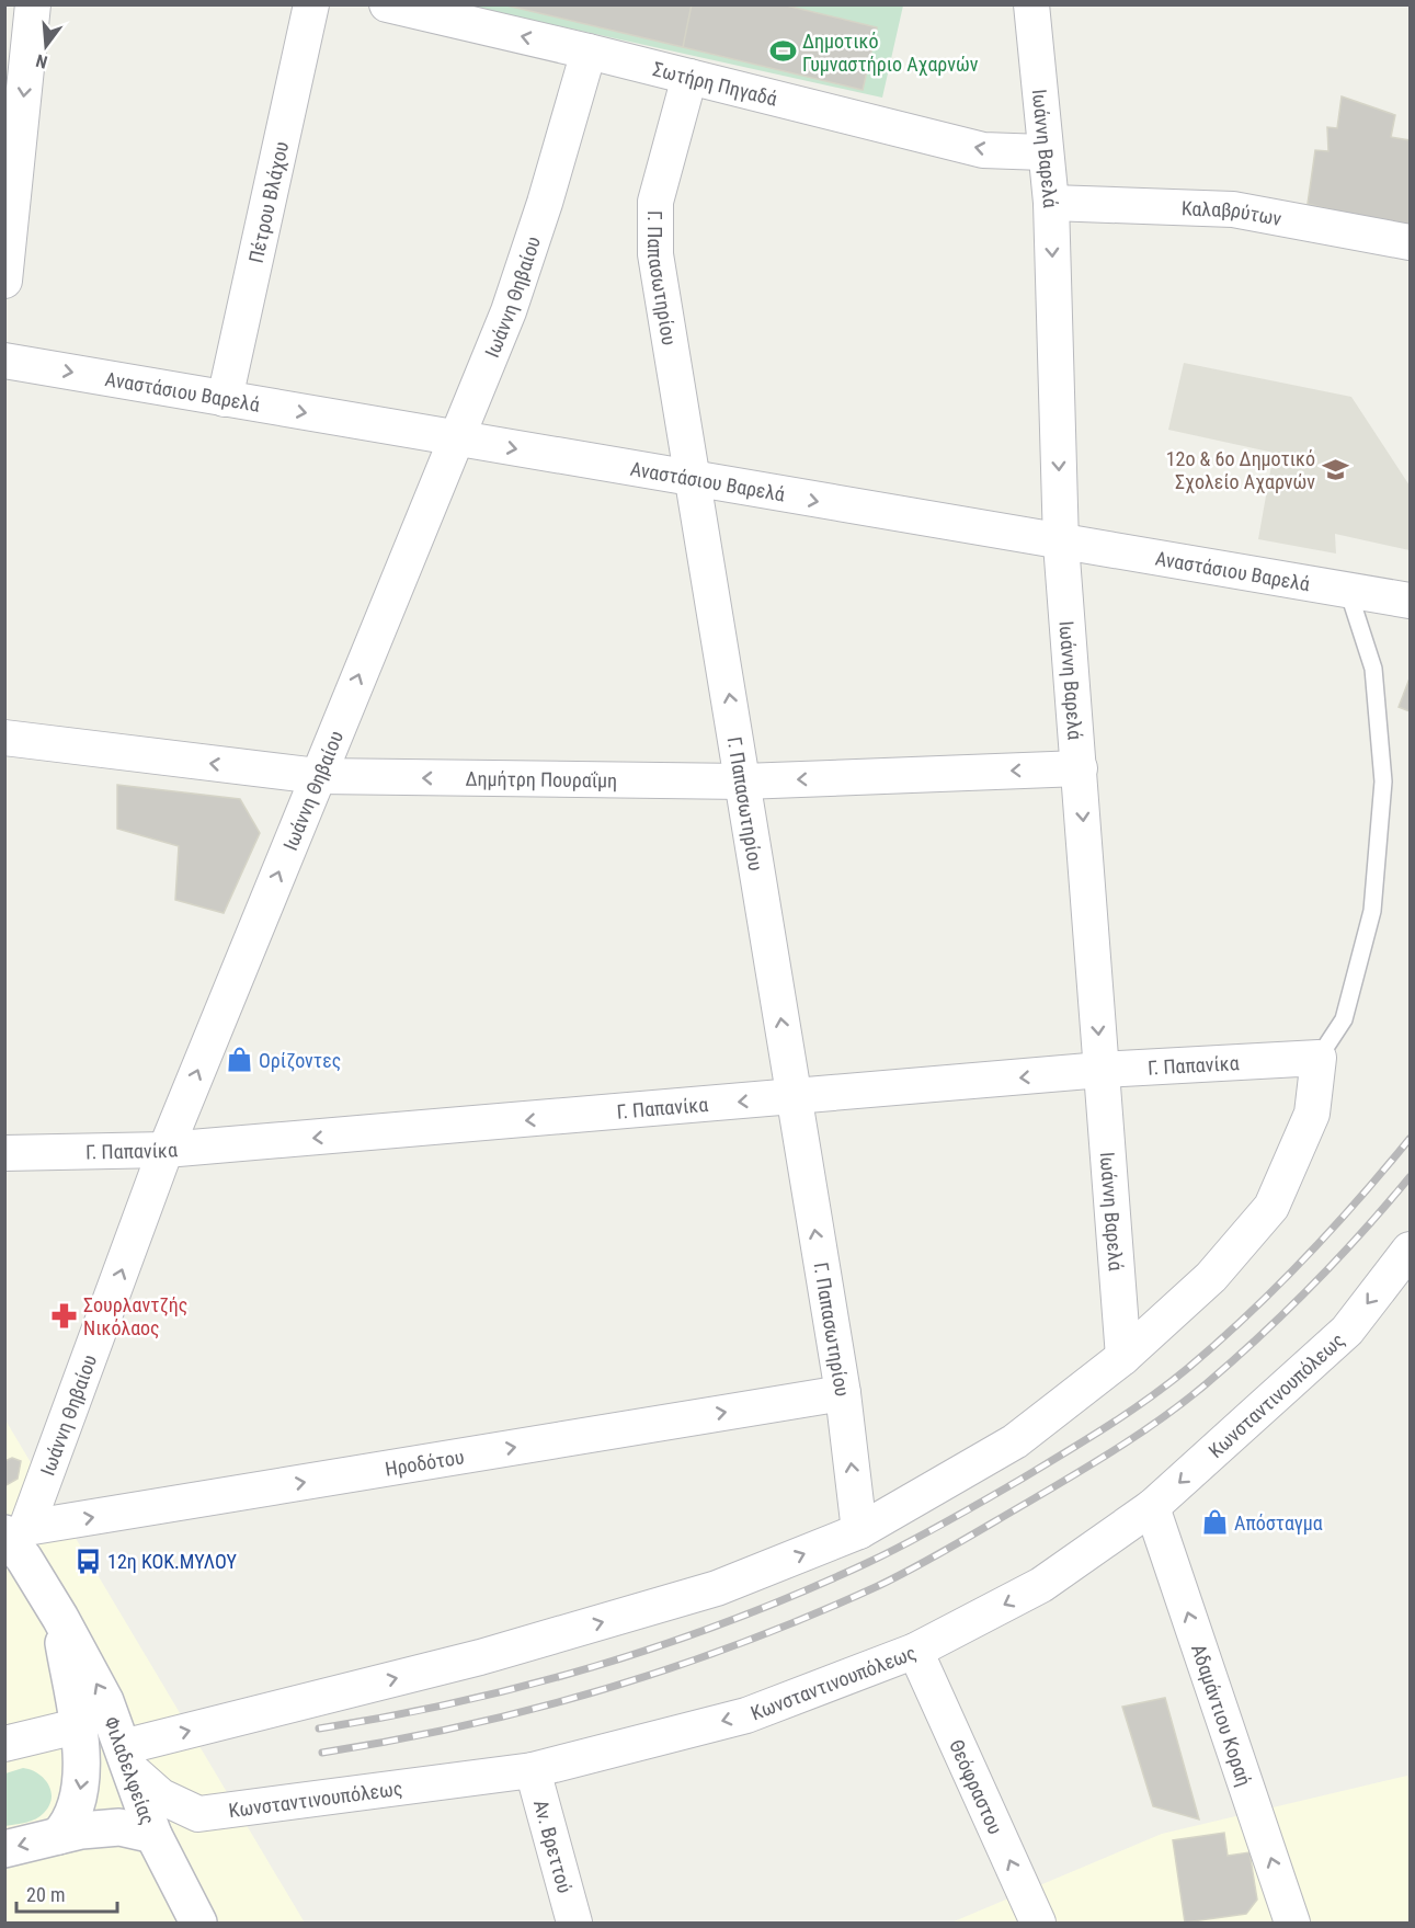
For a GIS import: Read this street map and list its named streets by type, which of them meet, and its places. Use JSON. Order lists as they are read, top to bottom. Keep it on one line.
{"streets":{"main road":["Φιλαδελφείας"],"street":["Σωτήρη Πηγαδά","Ιωάννη Βαρελά","Πέτρου Βλάχου","Καλαβρύτων","Γ. Παπασωτηρίου","Ιωάννη Θηβαίου","Αναστάσιου Βαρελά","Δημήτρη Πουραΐμη","Γ. Παπανίκα","Κωνσταντινουπόλεως","Ηροδότου","Αδαμάντιου Κοραή","Θεόφραστου","Αν. Βρεττού"]},"crossings":[["Σωτήρη Πηγαδά","Ιωάννη Βαρελά"],["Σωτήρη Πηγαδά","Γ. Παπασωτηρίου"],["Σωτήρη Πηγαδά","Ιωάννη Θηβαίου"],["Ιωάννη Βαρελά","Καλαβρύτων"],["Ιωάννη Βαρελά","Αναστάσιου Βαρελά"],["Ιωάννη Βαρελά","Δημήτρη Πουραΐμη"],["Ιωάννη Βαρελά","Γ. Παπανίκα"],["Πέτρου Βλάχου","Αναστάσιου Βαρελά"],["Γ. Παπασωτηρίου","Αναστάσιου Βαρελά"],["Γ. Παπασωτηρίου","Δημήτρη Πουραΐμη"],["Γ. Παπασωτηρίου","Γ. Παπανίκα"],["Γ. Παπασωτηρίου","Ηροδότου"],["Ιωάννη Θηβαίου","Αναστάσιου Βαρελά"],["Ιωάννη Θηβαίου","Δημήτρη Πουραΐμη"],["Ιωάννη Θηβαίου","Γ. Παπανίκα"],["Ιωάννη Θηβαίου","Ηροδότου"],["Ιωάννη Θηβαίου","Φιλαδελφείας"],["Κωνσταντινουπόλεως","Αδαμάντιου Κοραή"],["Κωνσταντινουπόλεως","Φιλαδελφείας"],["Κωνσταντινουπόλεως","Θεόφραστου"],["Κωνσταντινουπόλεως","Αν. Βρεττού"],["Ηροδότου","Φιλαδελφείας"]],"one_way":["Σωτήρη Πηγαδά","Ιωάννη Βαρελά","Γ. Παπασωτηρίου","Ιωάννη Θηβαίου","Αναστάσιου Βαρελά","Δημήτρη Πουραΐμη","Γ. Παπανίκα","Αδαμάντιου Κοραή","Θεόφραστου"],"places":{"sports":["Δημοτικό Γυμναστήριο Αχαρνών"],"school or university":["12ο & 6ο Δημοτικό Σχολείο Αχαρνών"],"shop":["Ορίζοντες","Απόσταγμα"],"pharmacy":["Σουρλαντζής Νικόλαος"],"bus stop":["12η ΚΟΚ.ΜΥΛΟΥ"]},"scale_bar":"20 m","north":"bottom"}
